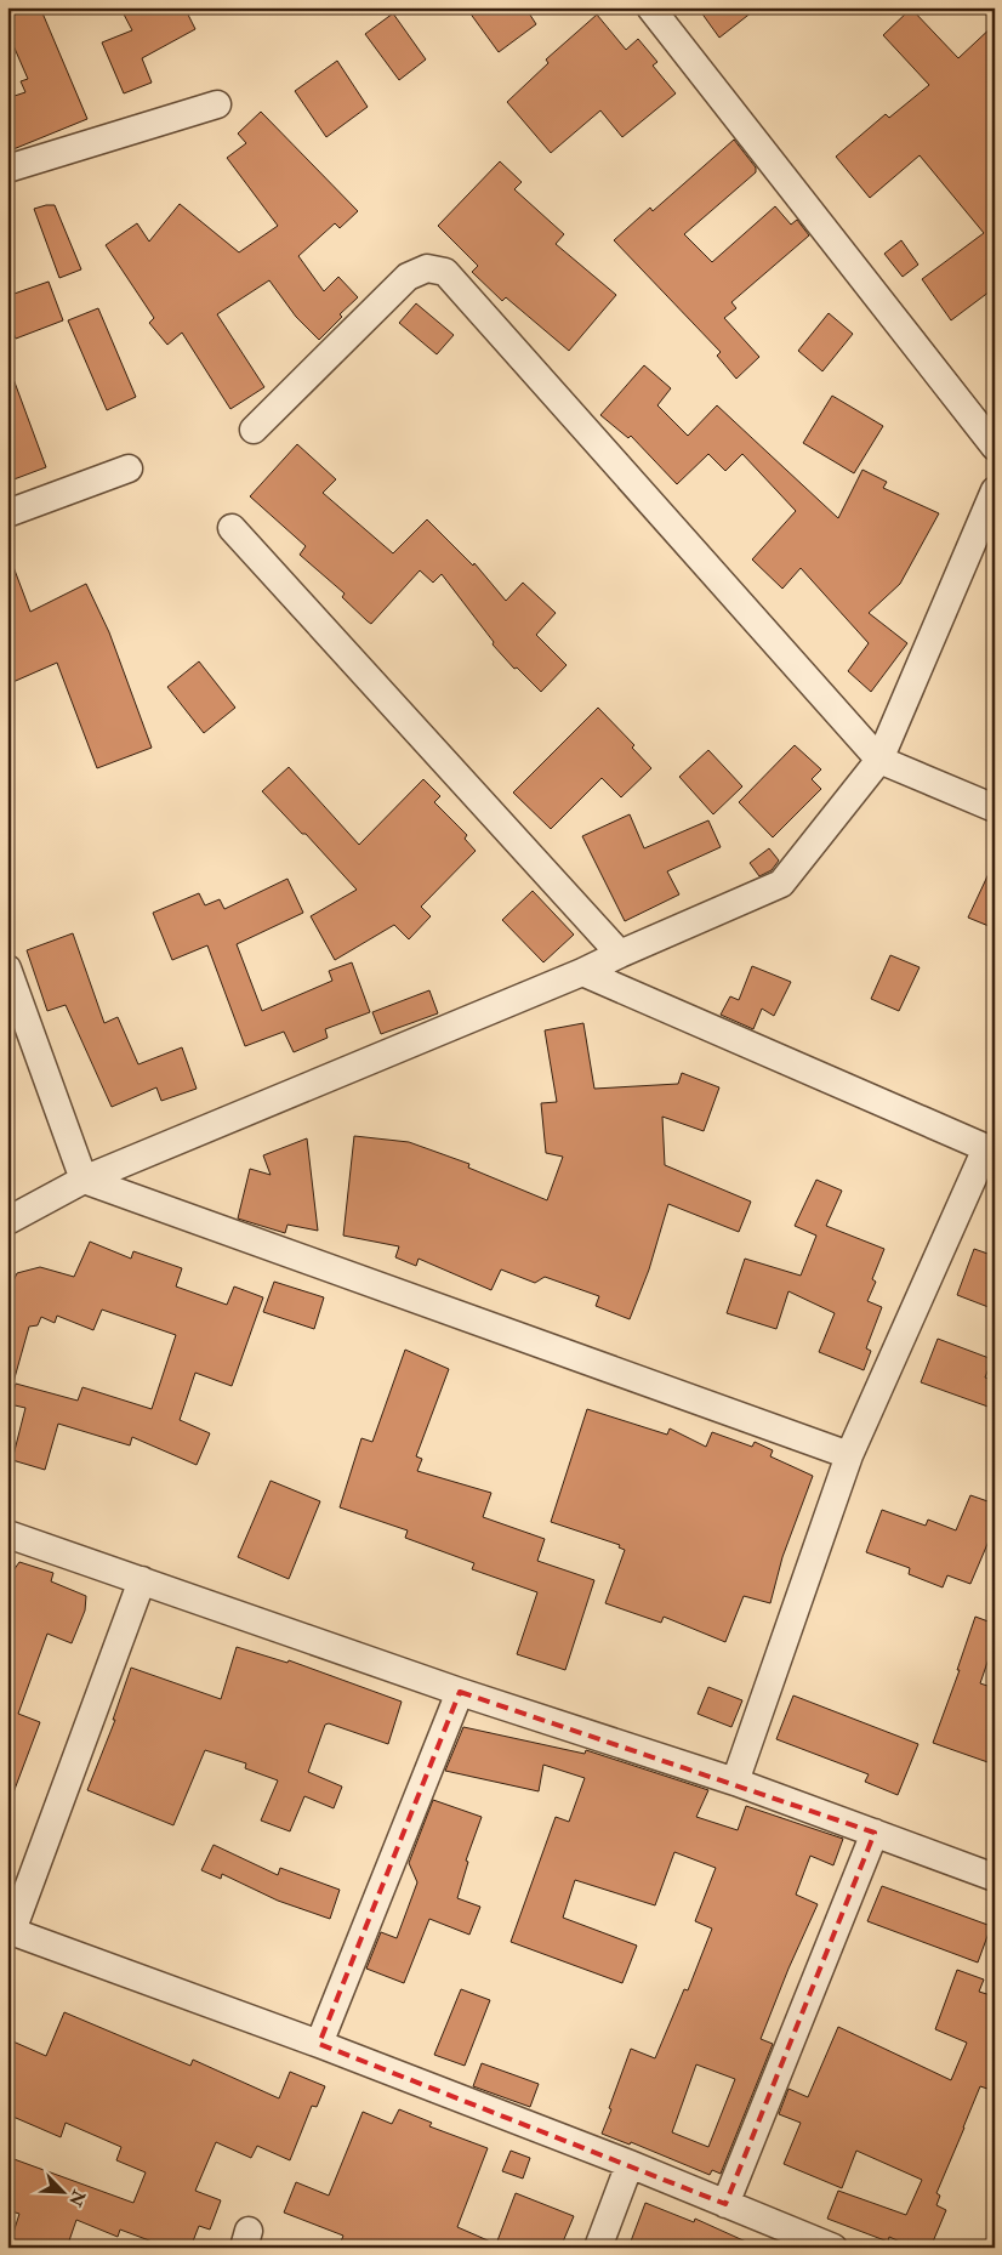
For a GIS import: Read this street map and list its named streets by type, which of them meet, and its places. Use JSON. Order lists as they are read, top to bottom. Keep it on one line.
{"north":"bottom right"}
